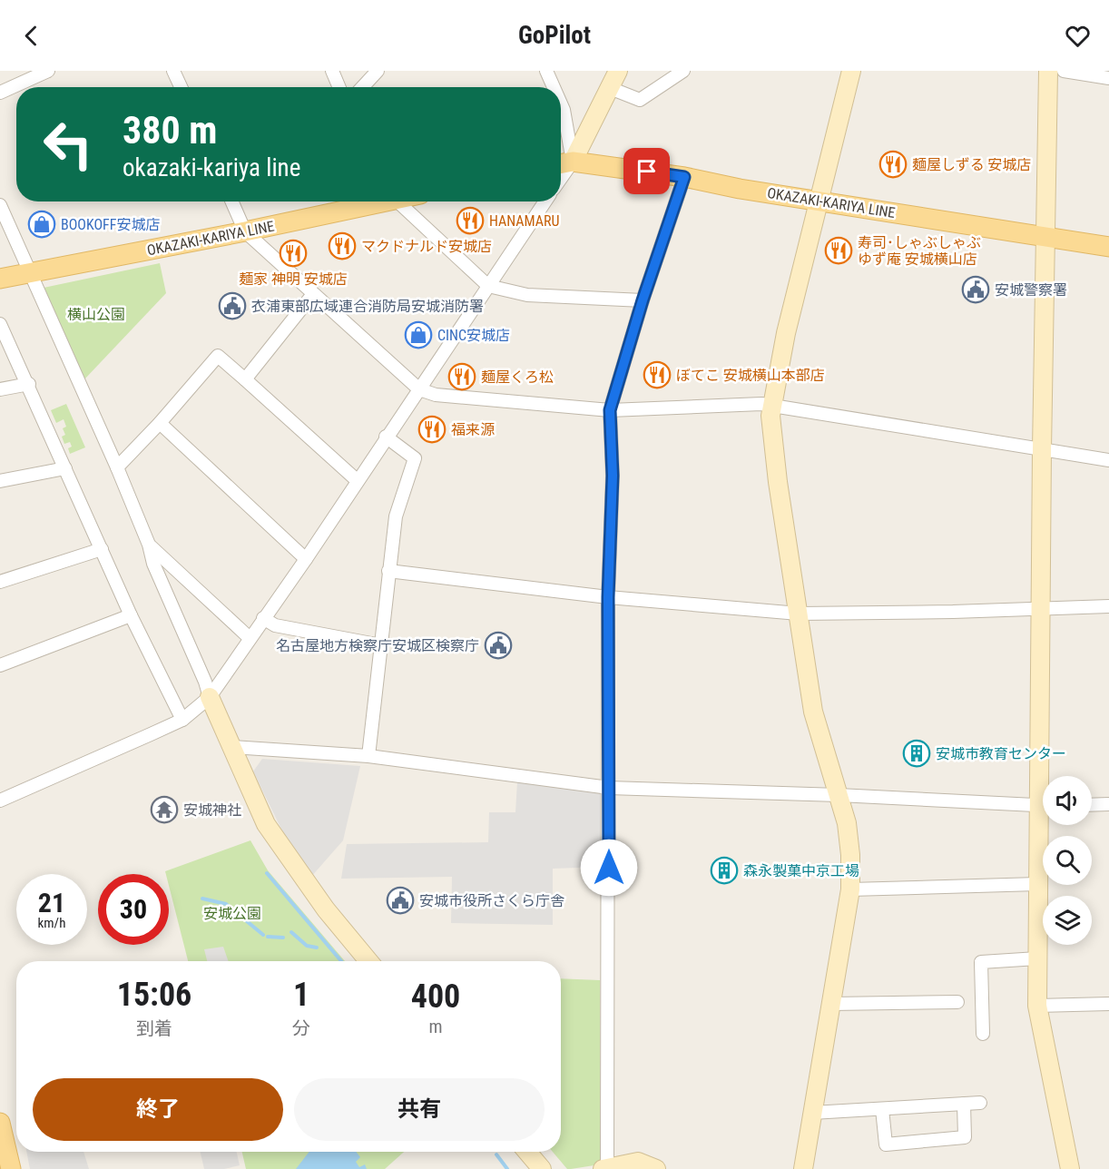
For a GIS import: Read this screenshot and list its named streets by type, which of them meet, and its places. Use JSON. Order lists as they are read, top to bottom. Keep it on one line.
{"streets":{"main road":["OKAZAKI-KARIYA LINE"]},"parks":["横山公園","安城公園"],"places":{"restaurant":["麺屋しずる 安城店","HANAMARU","マクドナルド安城店","寿司･しゃぶしゃぶ ゆず庵 安城横山店","麺家 神明 安城店","ぼてこ 安城横山本部店","麺屋くろ松","福来源"],"shop":["BOOKOFF安城店","CINC安城店"],"public building":["安城警察署","衣浦東部広域連合消防局安城消防署","名古屋地方検察庁安城区検察庁","安城市役所さくら庁舎"],"building":["安城市教育センター","森永製菓中京工場"],"temple":["安城神社"]},"page":{"header":"GoPilot","turn":["380 m","okazaki-kariya line"],"speed":"21 km/h","limit":"30","eta":["15:06","到着","1","分","400","m"],"buttons":["終了","共有"]}}
